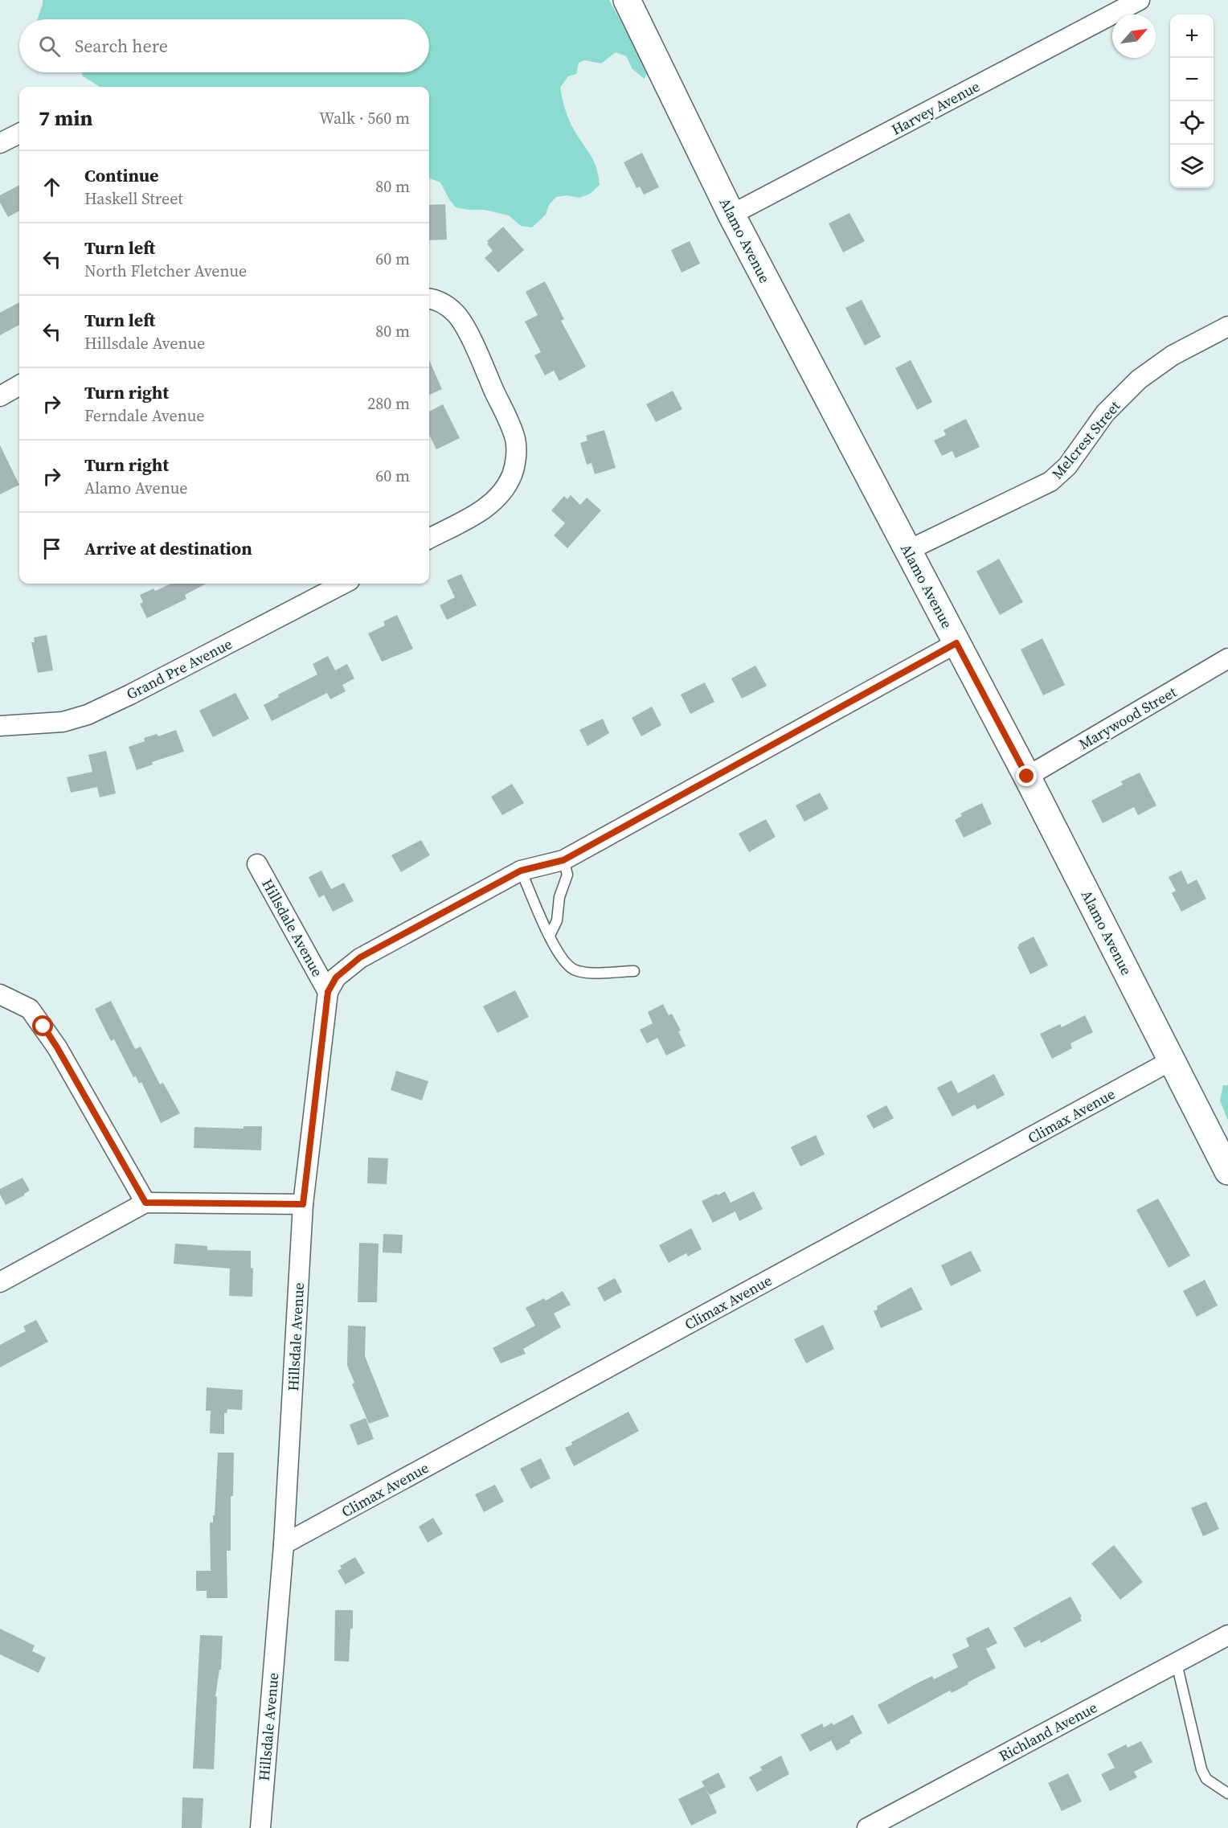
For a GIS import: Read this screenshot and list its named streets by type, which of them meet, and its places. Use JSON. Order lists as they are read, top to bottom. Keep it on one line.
{"streets":{"street":["Harvey Avenue","Alamo Avenue","Melcrest Street","Grand Pre Avenue","Marywood Street","Hillsdale Avenue","Climax Avenue","Richland Avenue"]},"crossings":[["Harvey Avenue","Alamo Avenue"],["Alamo Avenue","Melcrest Street"],["Alamo Avenue","Marywood Street"],["Alamo Avenue","Climax Avenue"],["Hillsdale Avenue","Climax Avenue"]],"north":"top right","page":{"map_buttons":["+","−"],"search":"Search here","heading":["7 min","Walk · 560 m"],"list":[["Continue","Haskell Street","80 m"],["Turn left","North Fletcher Avenue","60 m"],["Turn left","Hillsdale Avenue","80 m"],["Turn right","Ferndale Avenue","280 m"],["Turn right","Alamo Avenue","60 m"],"Arrive at destination"]}}
